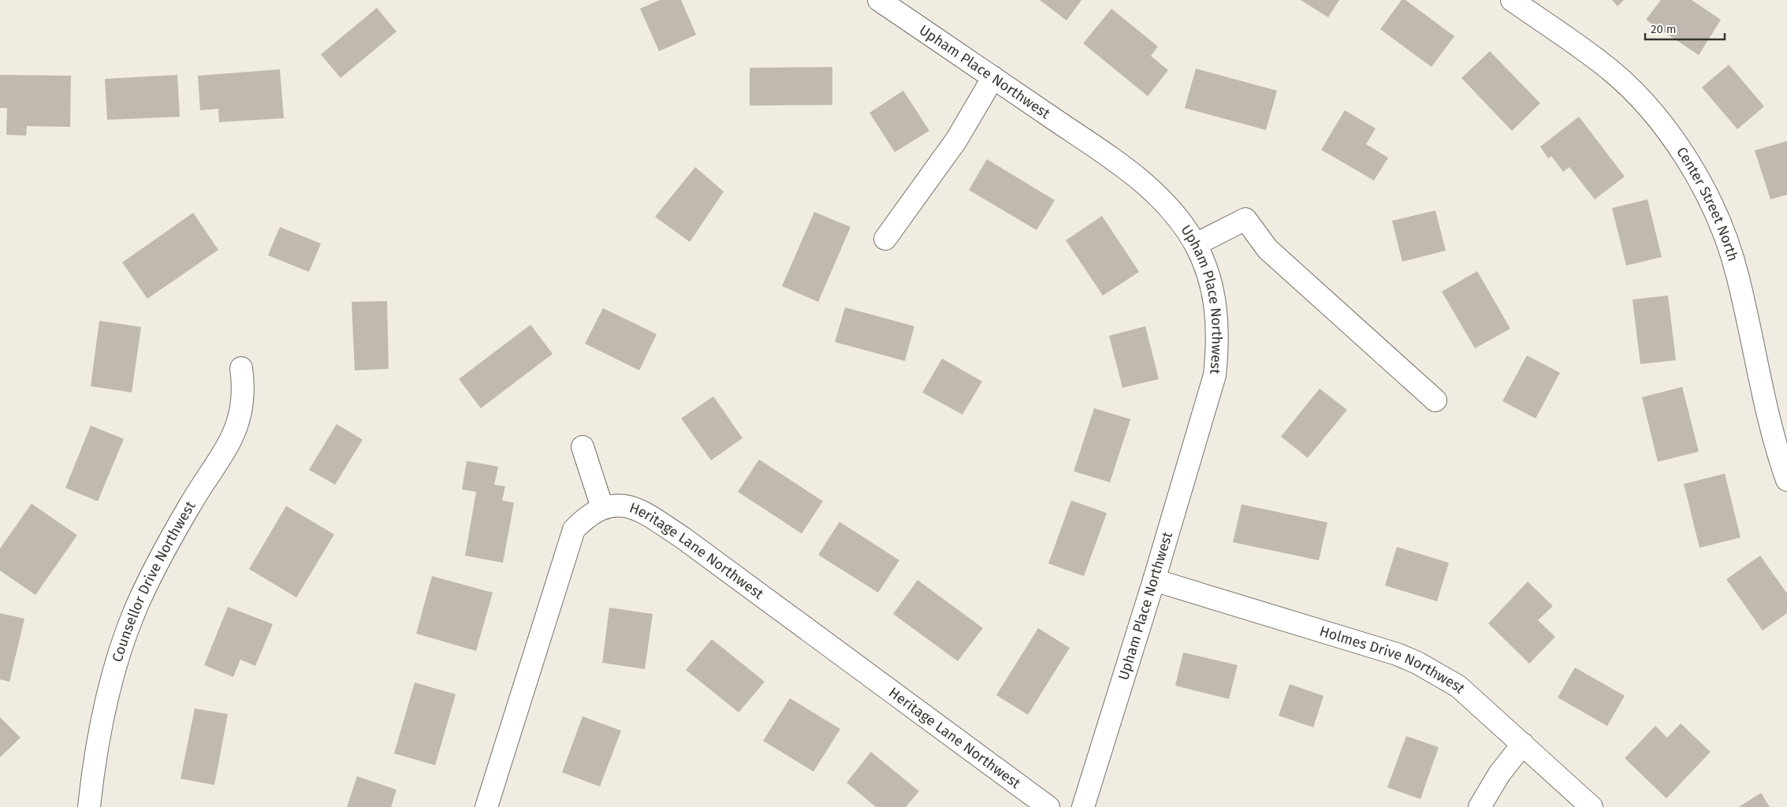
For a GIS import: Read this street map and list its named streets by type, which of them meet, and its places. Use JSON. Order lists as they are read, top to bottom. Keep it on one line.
{"streets":{"street":["Upham Place Northwest","Center Street North","Heritage Lane Northwest","Counsellor Drive Northwest","Holmes Drive Northwest"]},"crossings":[["Upham Place Northwest","Holmes Drive Northwest"]],"scale_bar":"20 m"}
